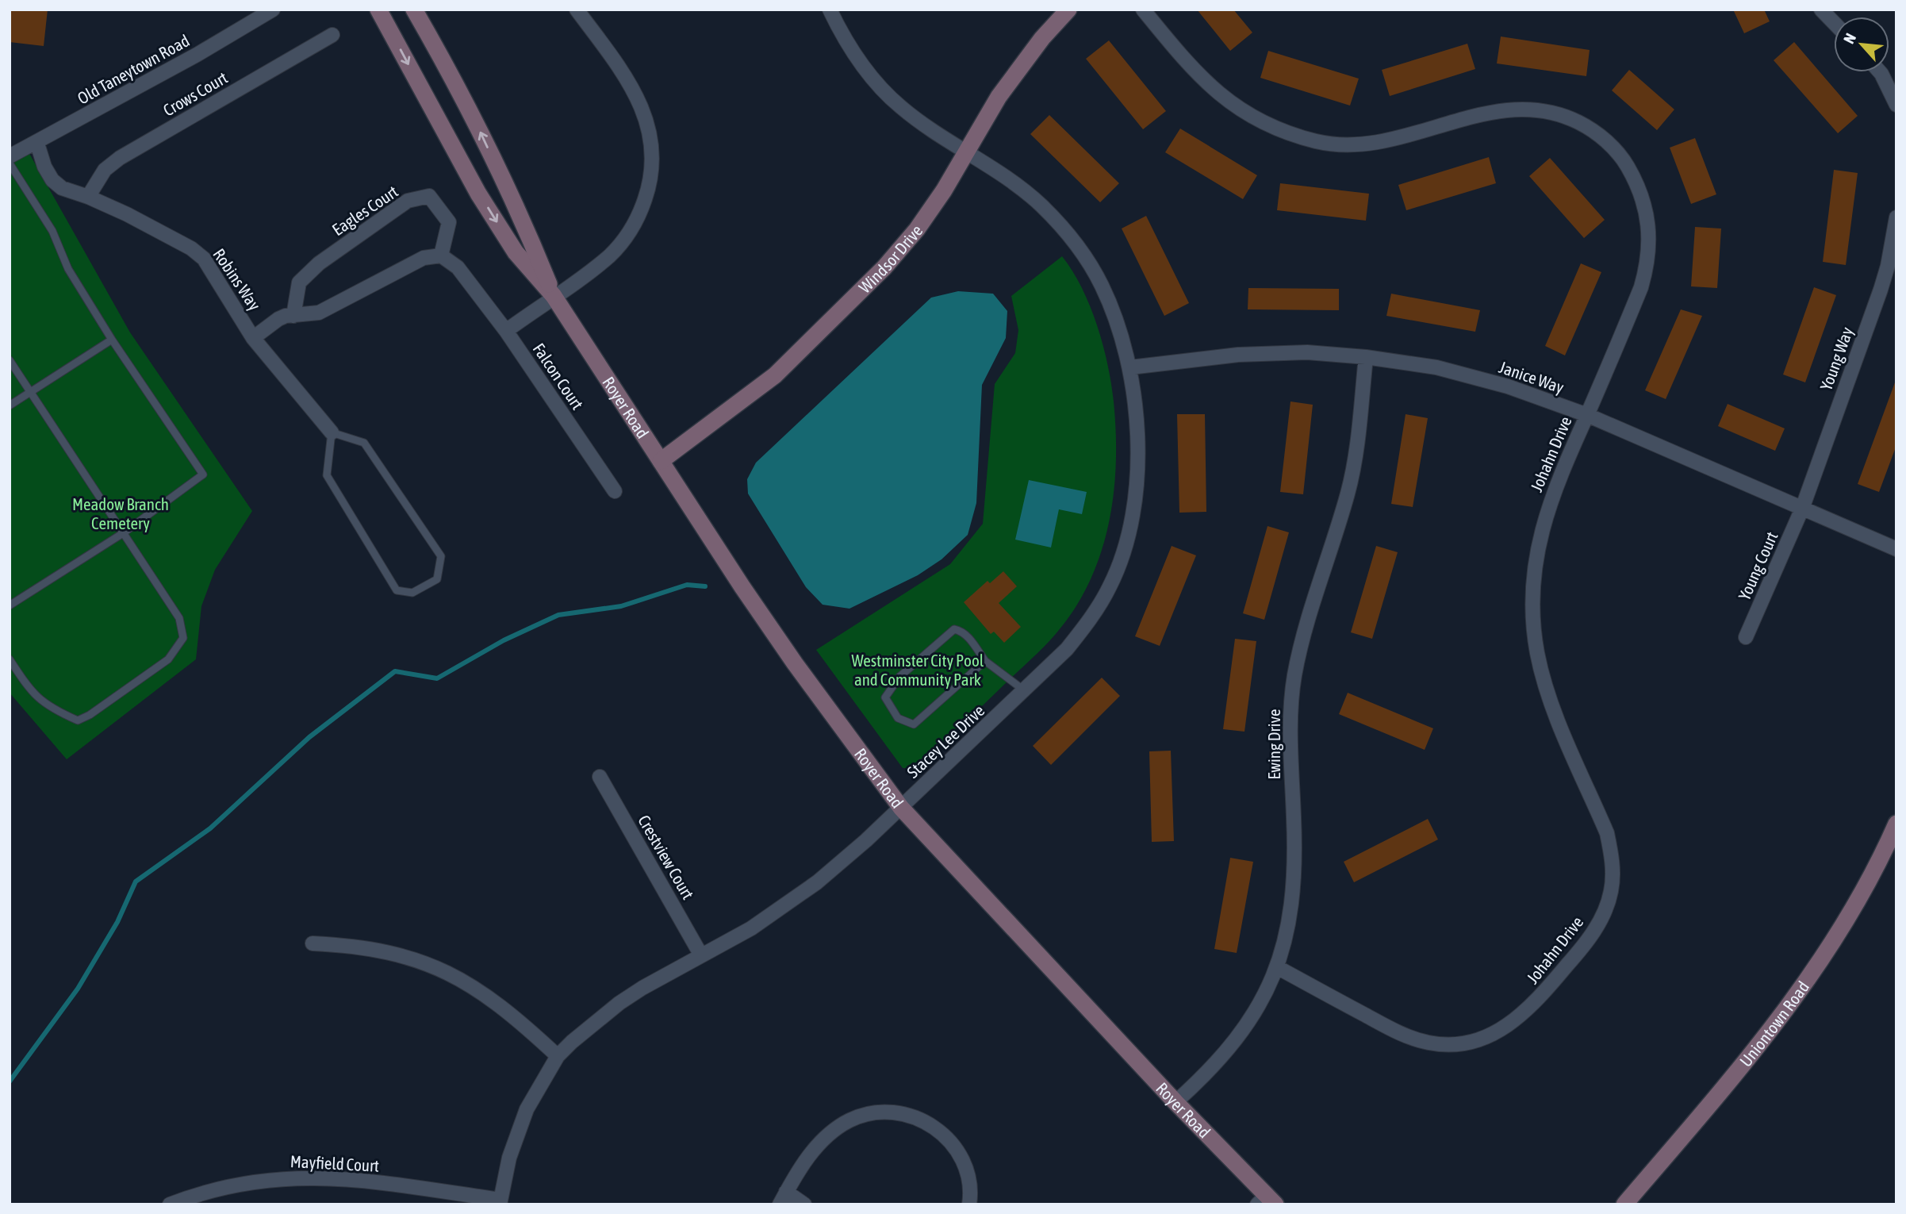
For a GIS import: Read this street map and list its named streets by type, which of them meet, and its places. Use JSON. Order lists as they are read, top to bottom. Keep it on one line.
{"streets":{"street":["Old Taneytown Road","Crows Court","Eagles Court","Windsor Drive","Robins Way","Young Way","Falcon Court","Janice Way","Royer Road","Johahn Drive","Young Court","Stacey Lee Drive","Ewing Drive","Crestview Court","Uniontown Road","Mayfield Court"]},"crossings":[["Old Taneytown Road","Robins Way"],["Crows Court","Robins Way"],["Windsor Drive","Royer Road"],["Windsor Drive","Stacey Lee Drive"],["Young Way","Janice Way"],["Young Way","Young Court"],["Janice Way","Johahn Drive"],["Janice Way","Young Court"],["Janice Way","Stacey Lee Drive"],["Janice Way","Ewing Drive"],["Royer Road","Stacey Lee Drive"],["Royer Road","Ewing Drive"],["Johahn Drive","Ewing Drive"],["Stacey Lee Drive","Crestview Court"],["Stacey Lee Drive","Mayfield Court"]],"parks":["Meadow Branch Cemetery","Westminster City Pool and Community Park"],"north":"top left"}
